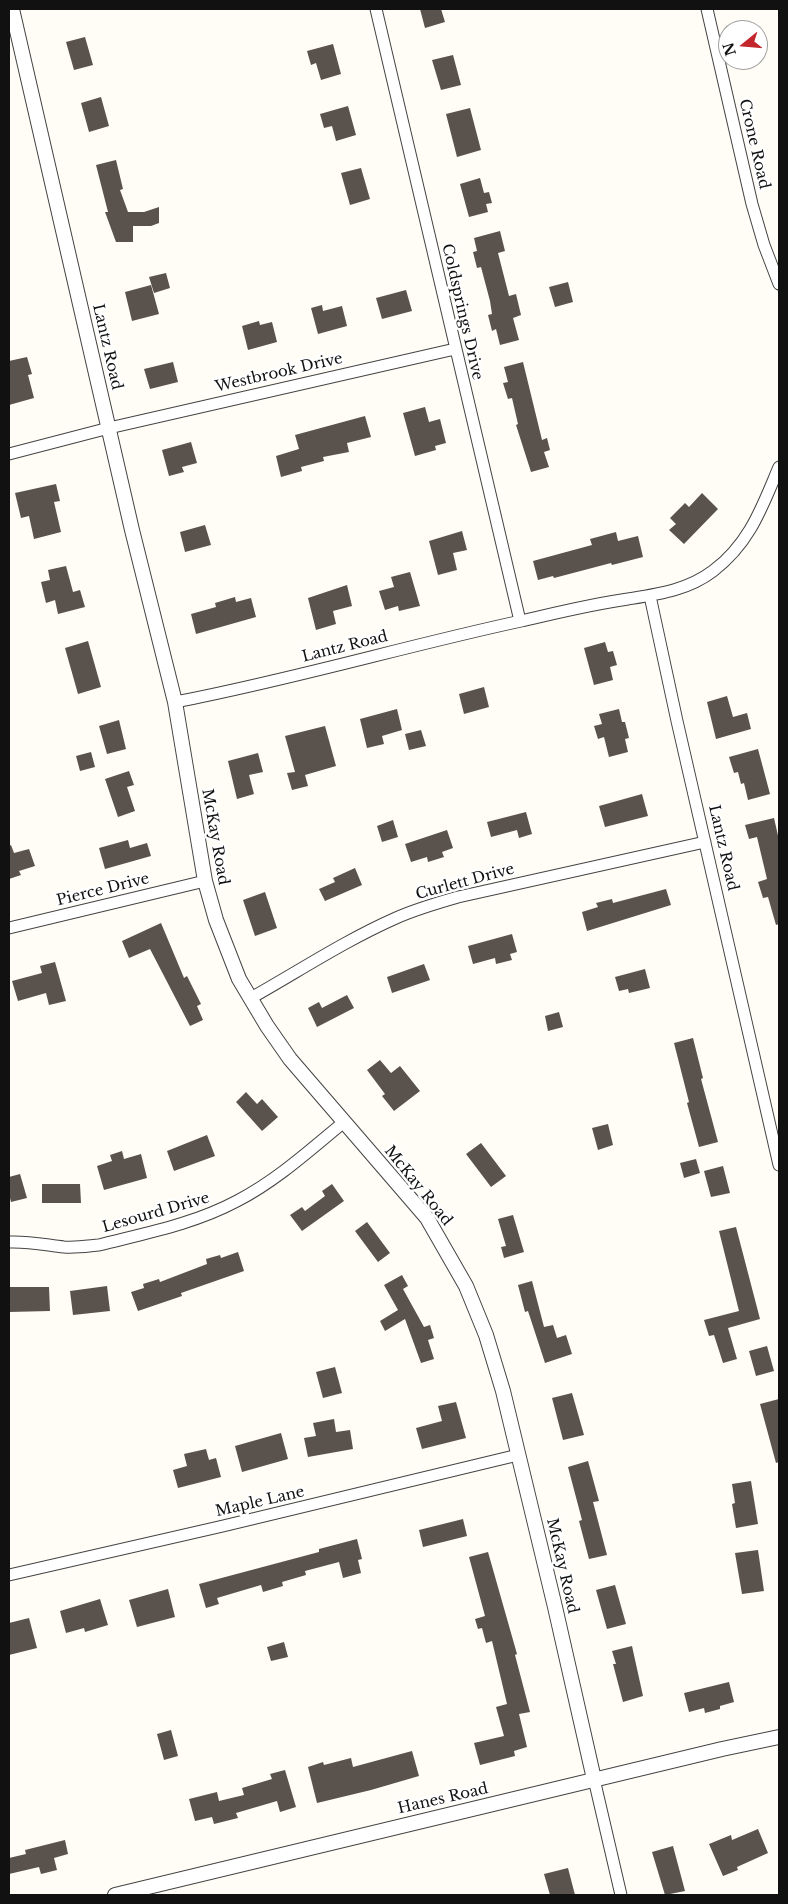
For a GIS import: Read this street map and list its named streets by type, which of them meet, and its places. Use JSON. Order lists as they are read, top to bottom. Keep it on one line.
{"streets":{"street":["Crone Road","Coldsprings Drive","Lantz Road","Westbrook Drive","McKay Road","Curlett Drive","Pierce Drive","Lesourd Drive","Maple Lane","Hanes Road"]},"crossings":[["Coldsprings Drive","Lantz Road"],["Coldsprings Drive","Westbrook Drive"],["Lantz Road","Westbrook Drive"],["Lantz Road","McKay Road"],["Lantz Road","Curlett Drive"],["McKay Road","Curlett Drive"],["McKay Road","Pierce Drive"],["McKay Road","Lesourd Drive"],["McKay Road","Maple Lane"],["McKay Road","Hanes Road"]],"north":"left"}
